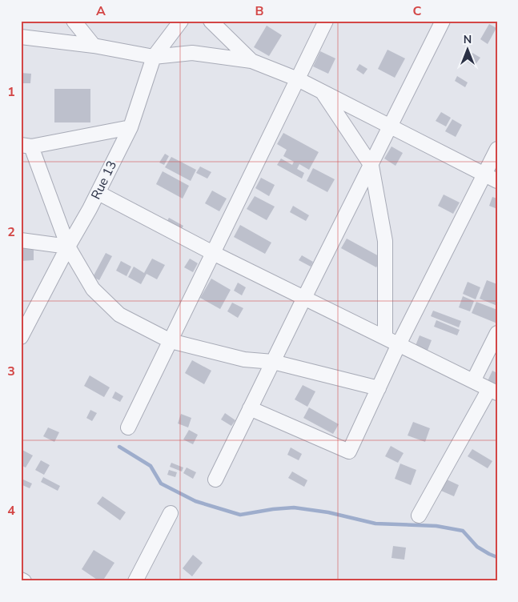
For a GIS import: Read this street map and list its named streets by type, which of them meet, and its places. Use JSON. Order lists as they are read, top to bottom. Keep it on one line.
{"streets":{"street":["Rue 13"]},"north":"top","grid":{"columns":["A","B","C"],"rows":["1","2","3","4"]}}
